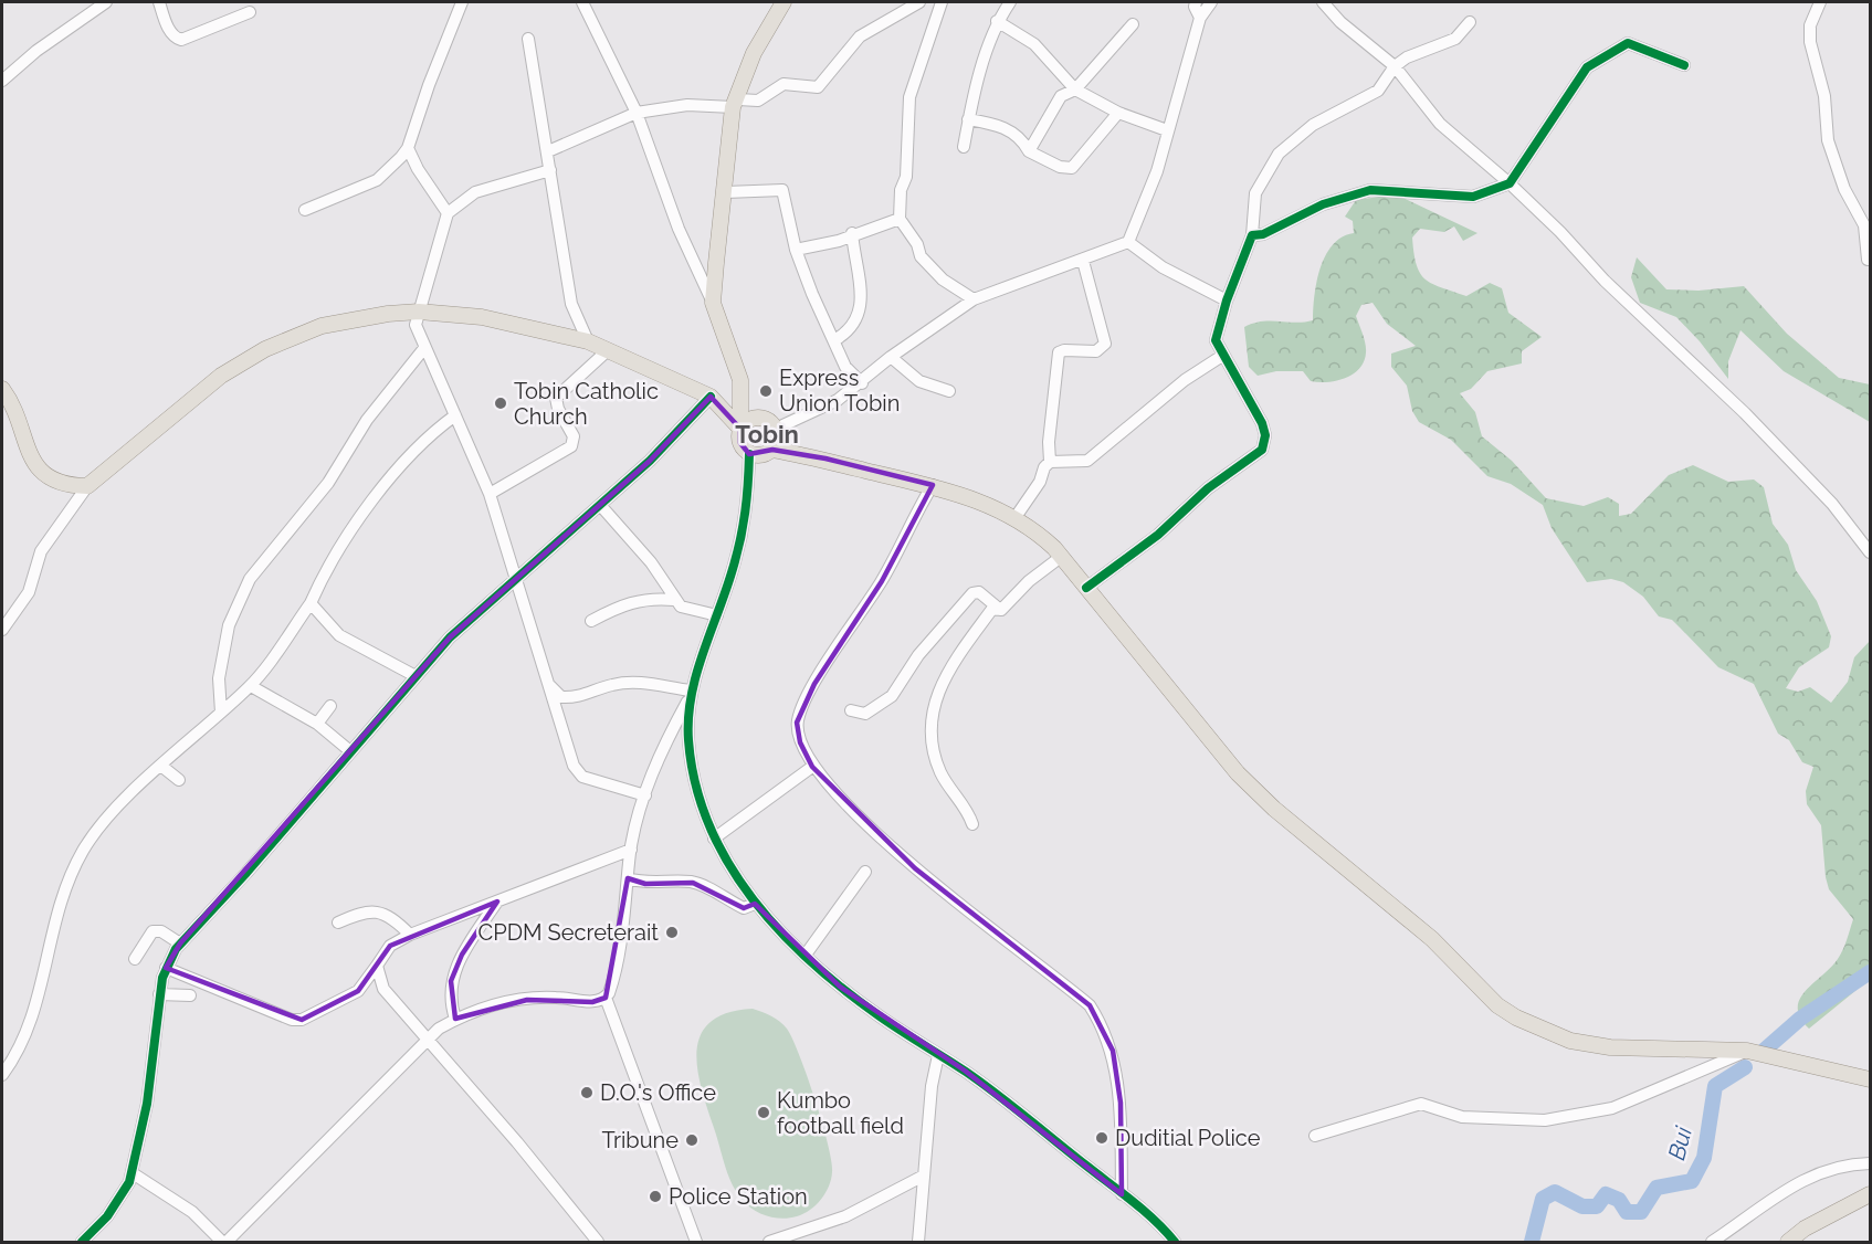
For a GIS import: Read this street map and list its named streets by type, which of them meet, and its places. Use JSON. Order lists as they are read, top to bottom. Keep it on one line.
{"districts":["Tobin"],"water":["Bui"],"places":["Express Union Tobin","Tobin Catholic Church","CPDM Secreterait","D.O.'s Office","Kumbo football field","Duditial Police","Tribune","Police Station"]}
